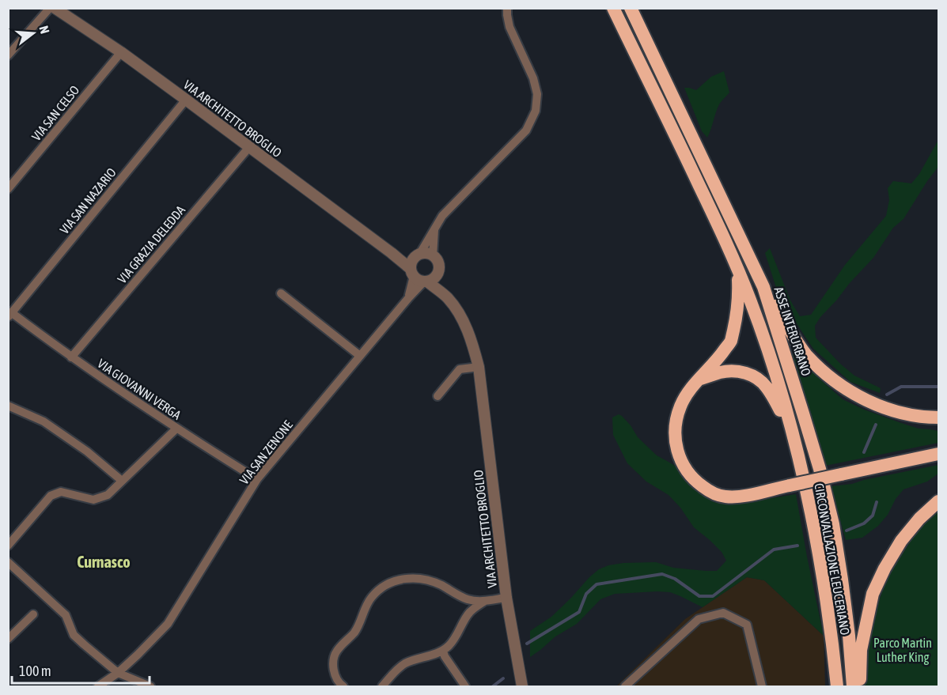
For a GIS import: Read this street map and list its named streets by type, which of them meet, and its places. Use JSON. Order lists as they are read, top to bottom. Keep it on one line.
{"streets":{"highway":["ASSE INTERURBANO","CIRCONVALLAZIONE LEUCERIANO"],"street":["VIA SAN CELSO","VIA ARCHITETTO BROGLIO","VIA SAN NAZARIO","VIA GRAZIA DELEDDA","VIA GIOVANNI VERGA","VIA SAN ZENONE"]},"crossings":[["VIA SAN CELSO","VIA ARCHITETTO BROGLIO"],["VIA ARCHITETTO BROGLIO","VIA SAN NAZARIO"],["VIA ARCHITETTO BROGLIO","VIA GRAZIA DELEDDA"],["VIA ARCHITETTO BROGLIO","VIA SAN ZENONE"],["VIA SAN NAZARIO","VIA GIOVANNI VERGA"],["VIA GRAZIA DELEDDA","VIA GIOVANNI VERGA"],["VIA GIOVANNI VERGA","VIA SAN ZENONE"]],"districts":["Curnasco"],"parks":["Parco Martin Luther King"],"scale_bar":"100 m","north":"right"}
